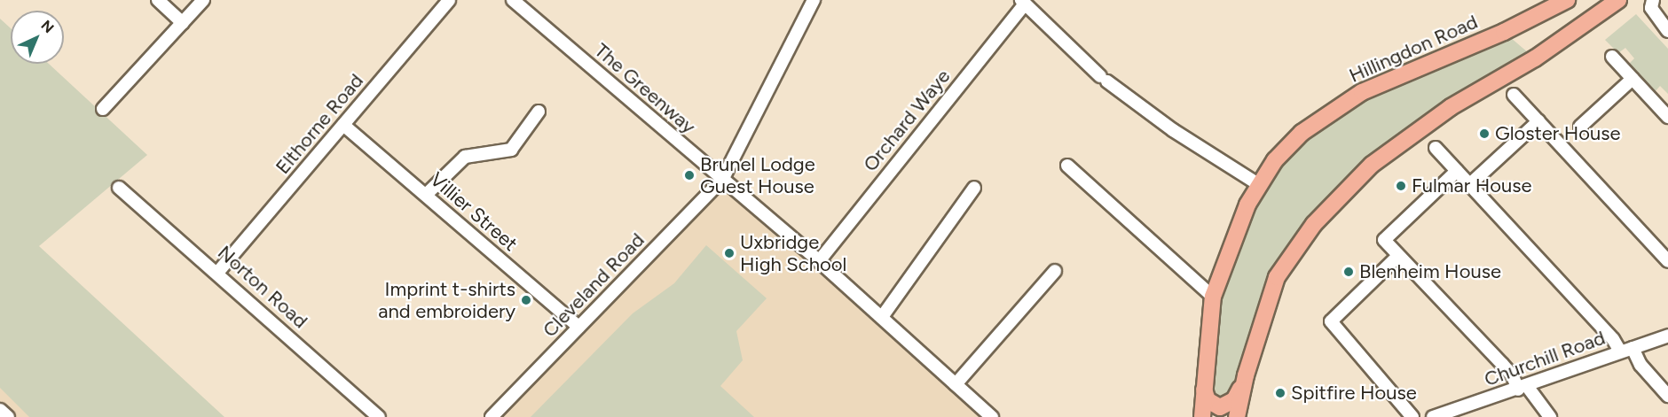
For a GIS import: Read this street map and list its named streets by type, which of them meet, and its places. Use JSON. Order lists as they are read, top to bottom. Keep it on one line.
{"streets":{"main road":["Hillingdon Road"],"street":["The Greenway","Orchard Waye","Elthorne Road","Villier Street","Cleveland Road","Norton Road","Churchill Road"]},"crossings":[["Hillingdon Road","Orchard Waye"],["The Greenway","Orchard Waye"],["The Greenway","Cleveland Road"],["Elthorne Road","Villier Street"],["Elthorne Road","Norton Road"],["Villier Street","Cleveland Road"]],"places":["Gloster House","Brunel Lodge Guest House","Fulmar House","Uxbridge High School","Blenheim House","Imprint t-shirts and embroidery","Spitfire House"],"north":"top right"}
